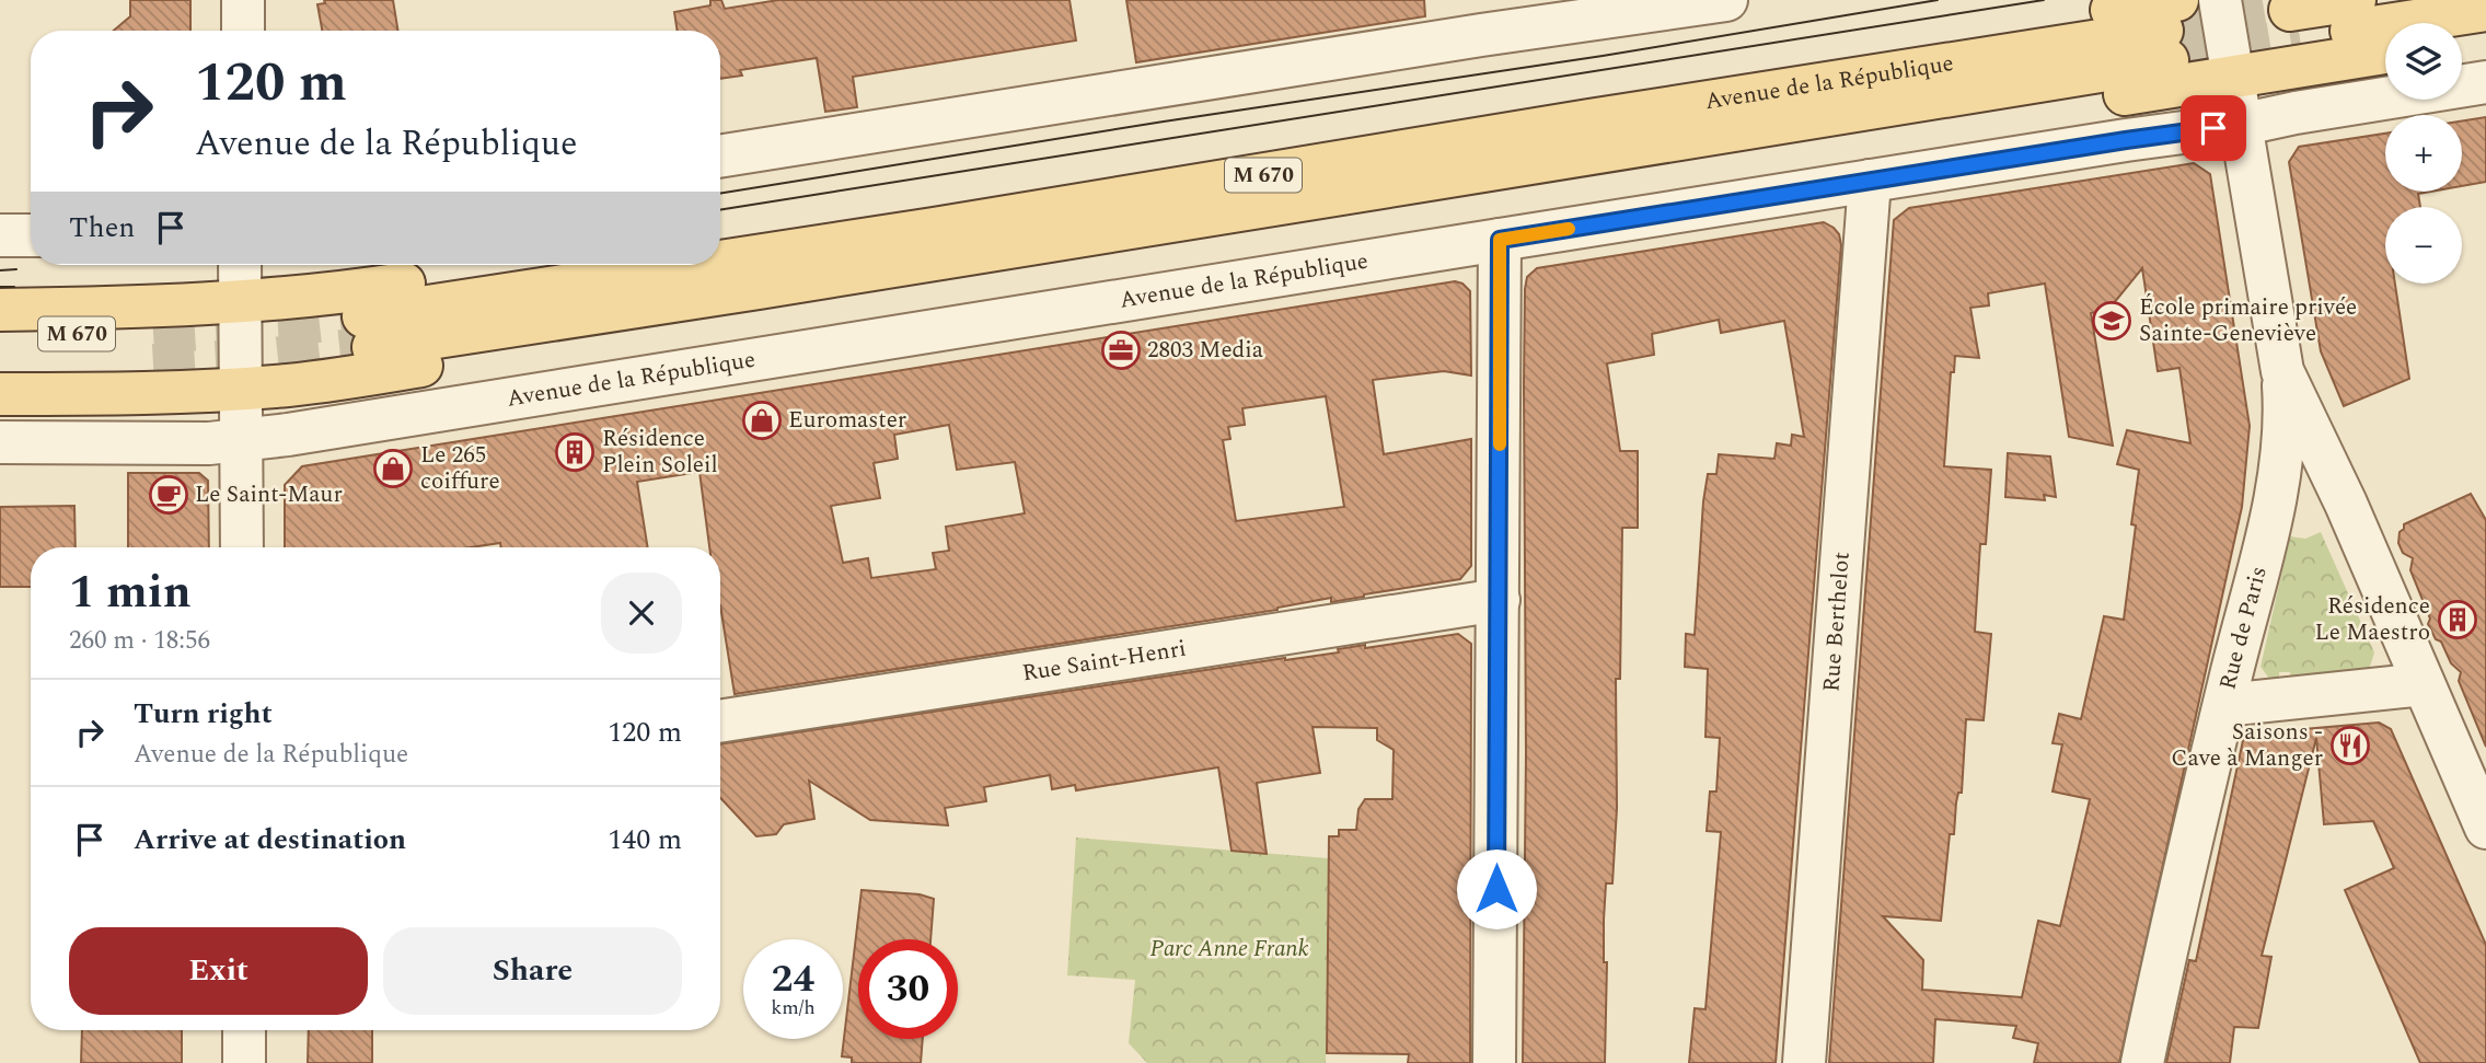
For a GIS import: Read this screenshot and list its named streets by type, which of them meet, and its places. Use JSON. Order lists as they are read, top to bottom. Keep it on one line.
{"streets":{"main road":["Avenue de la République","M 670"],"street":["Rue Berthelot","Rue de Paris","Rue Saint-Henri"]},"crossings":[["Avenue de la République","Rue Berthelot"]],"parks":["Parc Anne Frank"],"places":{"school or university":["École primaire privée Sainte-Geneviève"],"office":["2803 Media"],"shop":["Euromaster","Le 265 coiffure"],"building":["Résidence Plein Soleil","Résidence Le Maestro"],"cafe":["Le Saint-Maur"],"restaurant":["Saisons - Cave à Manger"]},"page":{"map_buttons":["+","−"],"turn":["120 m","Avenue de la République"],"then":"Then","heading":["1 min","260 m · 18:56"],"list":[{"name":"Turn right","note":"Avenue de la République","value":"120 m"},{"name":"Arrive at destination","value":"140 m"}],"buttons":["Exit","Share"],"speed":"24 km/h","limit":"30"}}
